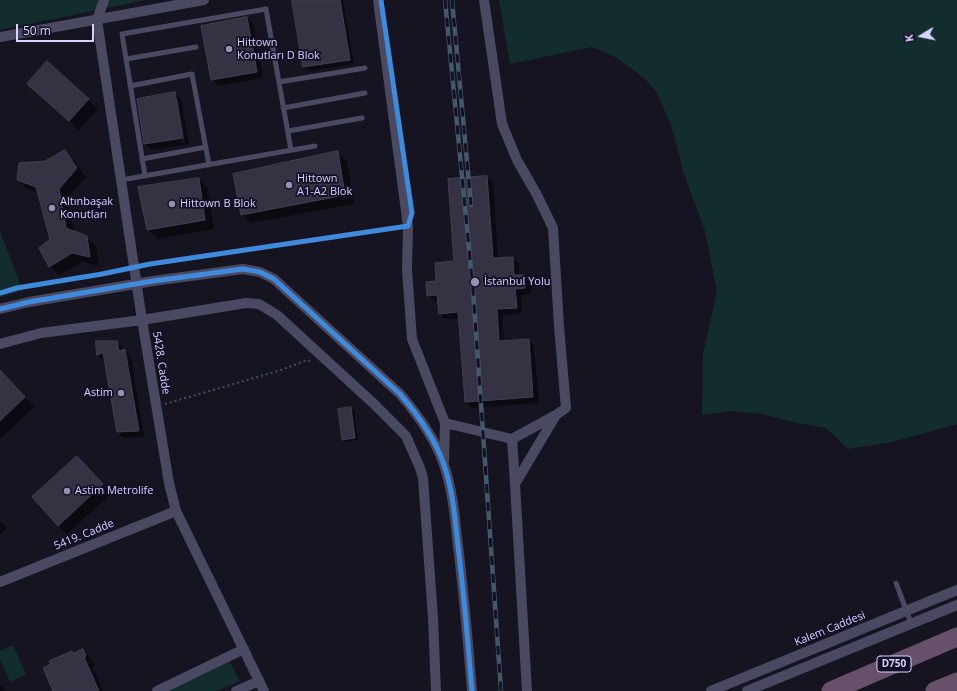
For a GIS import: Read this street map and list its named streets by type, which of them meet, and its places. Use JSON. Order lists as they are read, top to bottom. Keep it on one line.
{"streets":{"highway":["D750"],"street":["5428. Cadde","5419. Cadde","Kalem Caddesi"]},"crossings":[["5428. Cadde","5419. Cadde"]],"places":["Hittown Konutları D Blok","Hittown A1-A2 Blok","Hittown B Blok","Altınbaşak Konutları","İstanbul Yolu","Astim","Astim Metrolife"],"scale_bar":"50 m","north":"left"}
